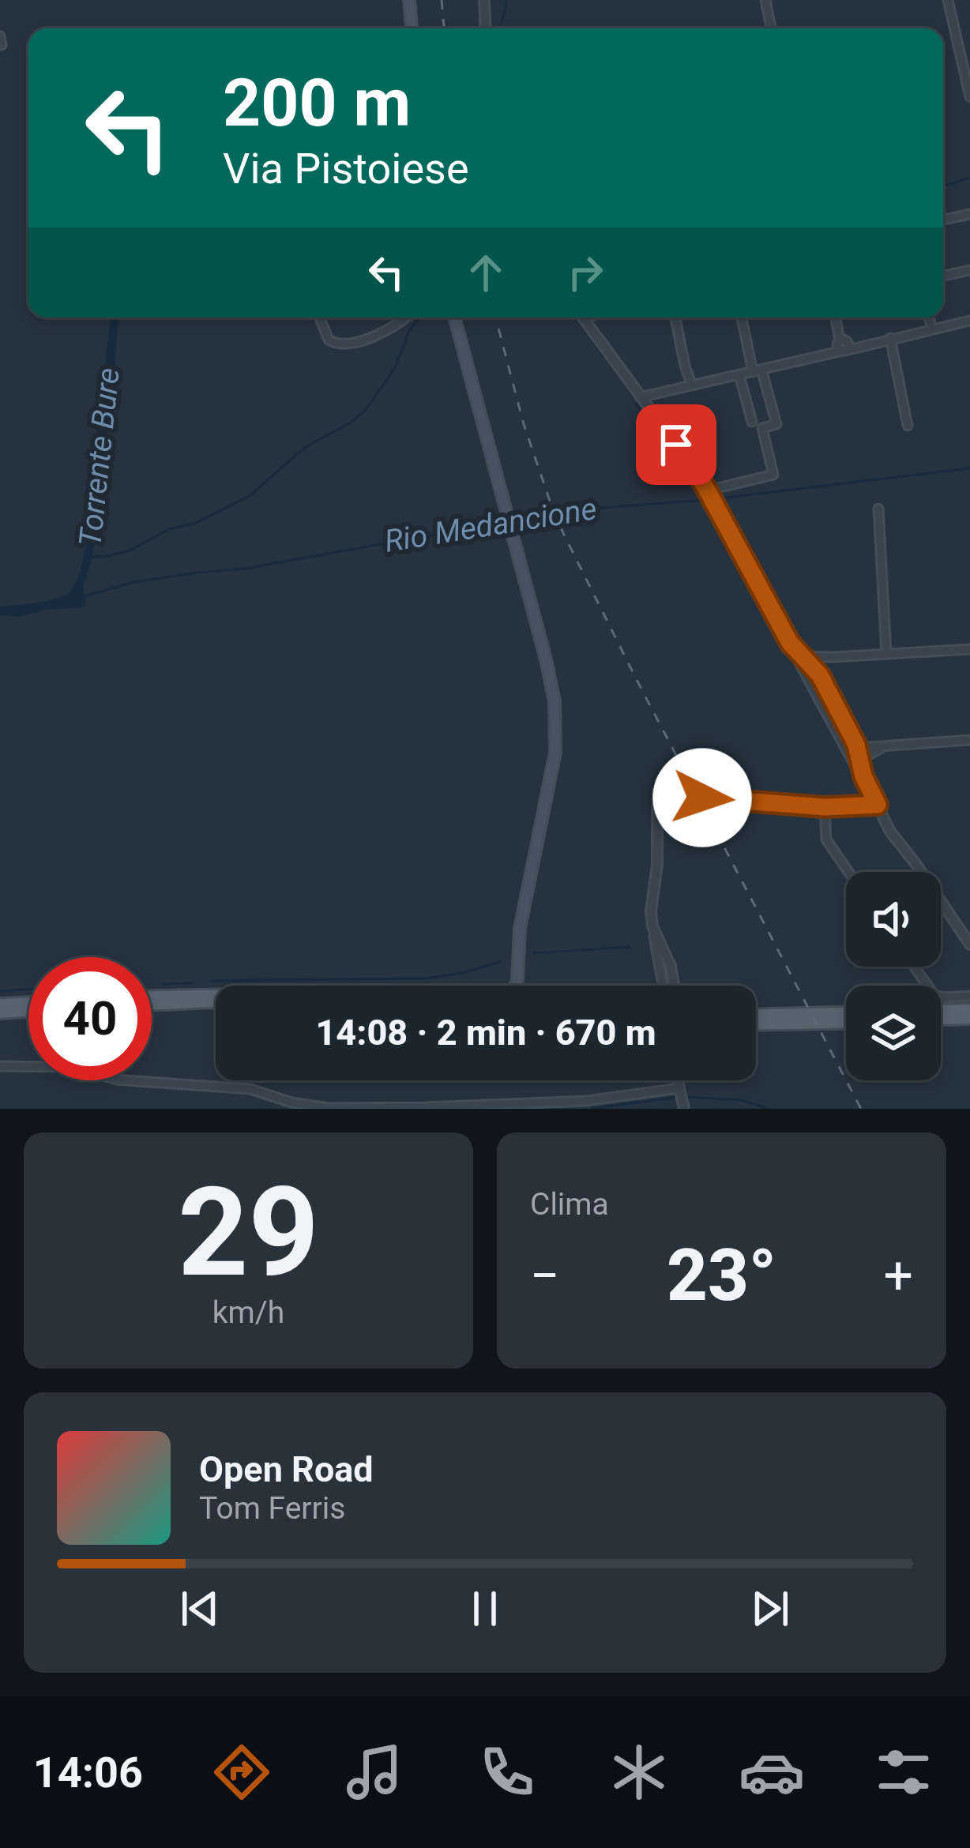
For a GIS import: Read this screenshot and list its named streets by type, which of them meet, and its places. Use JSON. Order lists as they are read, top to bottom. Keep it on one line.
{"water":["Torrente Bure","Rio Medancione"],"page":{"turn":["200 m","Via Pistoiese"],"limit":"40","trip":"14:08 · 2 min · 670 m","tile":[["29","km/h"],"Clima"],"heat":["−","23°","+"],"song":["Open Road","Tom Ferris"],"tabs":"14:06"}}
